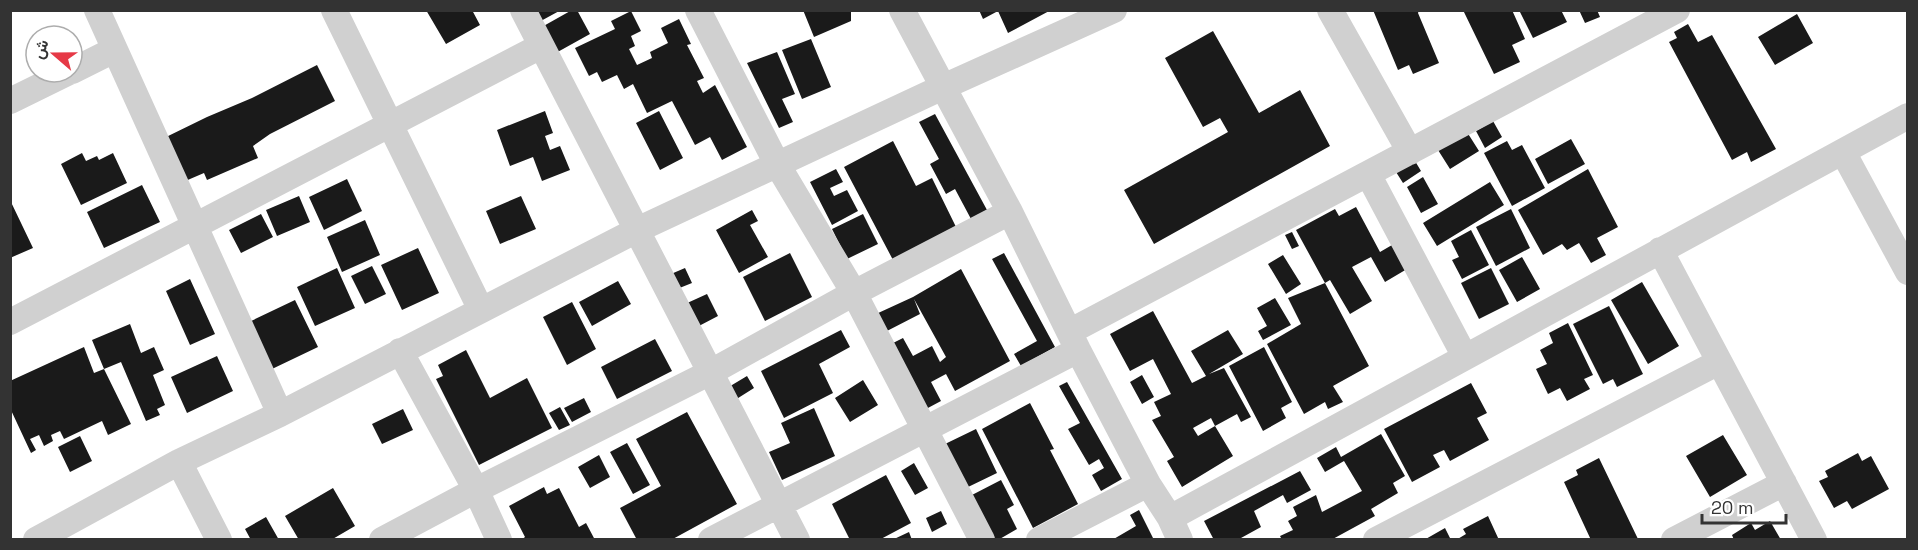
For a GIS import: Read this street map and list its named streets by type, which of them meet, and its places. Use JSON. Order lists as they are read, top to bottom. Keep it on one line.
{"scale_bar":"20 m","north":"left"}
